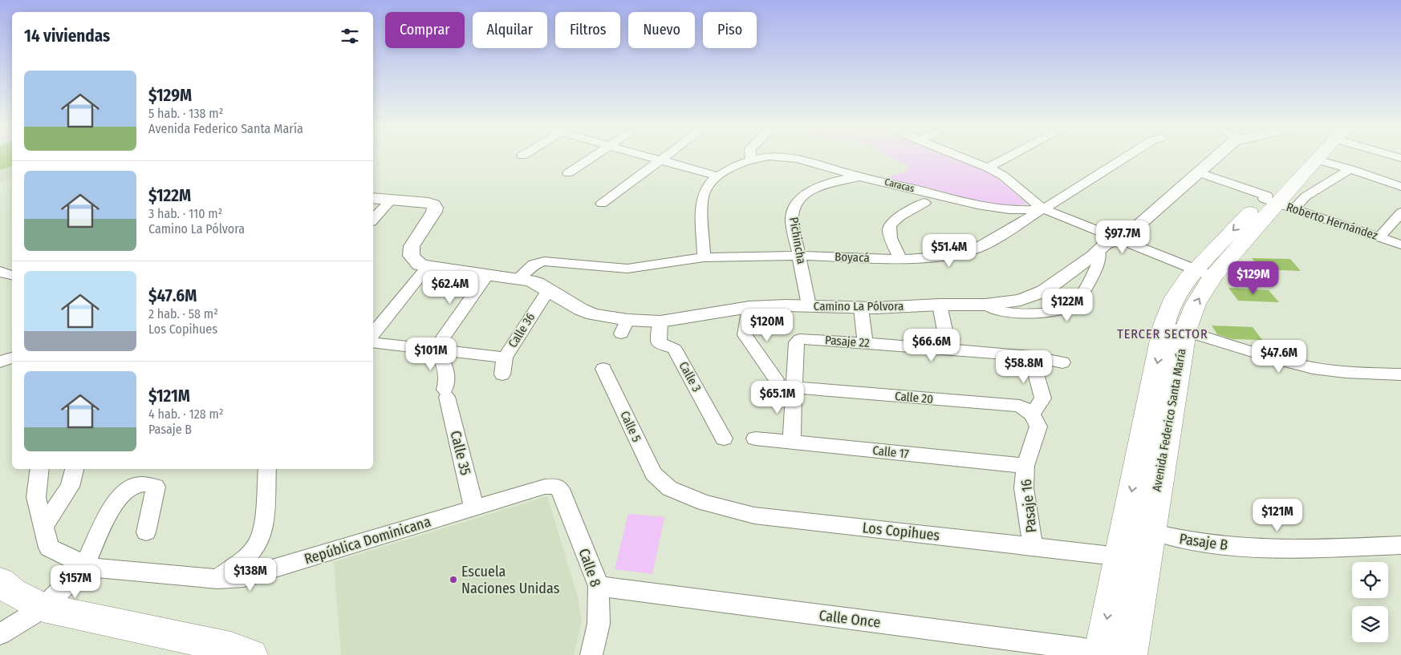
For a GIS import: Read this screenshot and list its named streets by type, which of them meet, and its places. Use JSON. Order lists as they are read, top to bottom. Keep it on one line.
{"streets":{"main road":["Avenida Federico Santa María"],"street":["Caracas","Roberto Hernández","Pichincha","Boyacá","Camino La Pólvora","Calle 36","Pasaje 22","Calle 3","Calle 20","Calle 5","Calle 17","Calle 35","Pasaje 16","Los Copihues","República Dominicana","Pasaje B","Calle 8","Calle Once"]},"crossings":[["Caracas","Pichincha"],["Caracas","Boyacá"],["Roberto Hernández","Camino La Pólvora"],["Roberto Hernández","Avenida Federico Santa María"],["Pichincha","Boyacá"],["Pichincha","Camino La Pólvora"],["Boyacá","Camino La Pólvora"],["Camino La Pólvora","Calle 36"],["Camino La Pólvora","Calle 3"],["Pasaje 22","Calle 20"],["Calle 20","Pasaje 16"],["Avenida Federico Santa María","Los Copihues"],["Avenida Federico Santa María","Pasaje B"],["Avenida Federico Santa María","Calle Once"],["Calle 5","Los Copihues"],["Calle 17","Pasaje 16"],["Calle 35","República Dominicana"],["Pasaje 16","Los Copihues"],["República Dominicana","Calle 8"],["Calle 8","Calle Once"]],"districts":["TERCER SECTOR"],"places":["Escuela Naciones Unidas"],"page":{"chip":["Comprar","Alquilar","Filtros","Nuevo","Piso"],"heading":"14 viviendas","list":[{"name":"$129M","note":"5 hab. · 138 m² · Avenida Federico Santa María"},{"name":"$122M","note":"3 hab. · 110 m² · Camino La Pólvora"},{"name":"$47.6M","note":"2 hab. · 58 m² · Los Copihues"},{"name":"$121M","note":"4 hab. · 128 m² · Pasaje B"}],"price":["$97.7M","$51.4M","$129M","$62.4M","$122M","$120M","$66.6M","$101M","$47.6M","$58.8M","$65.1M","$121M","$138M","$157M"]}}
